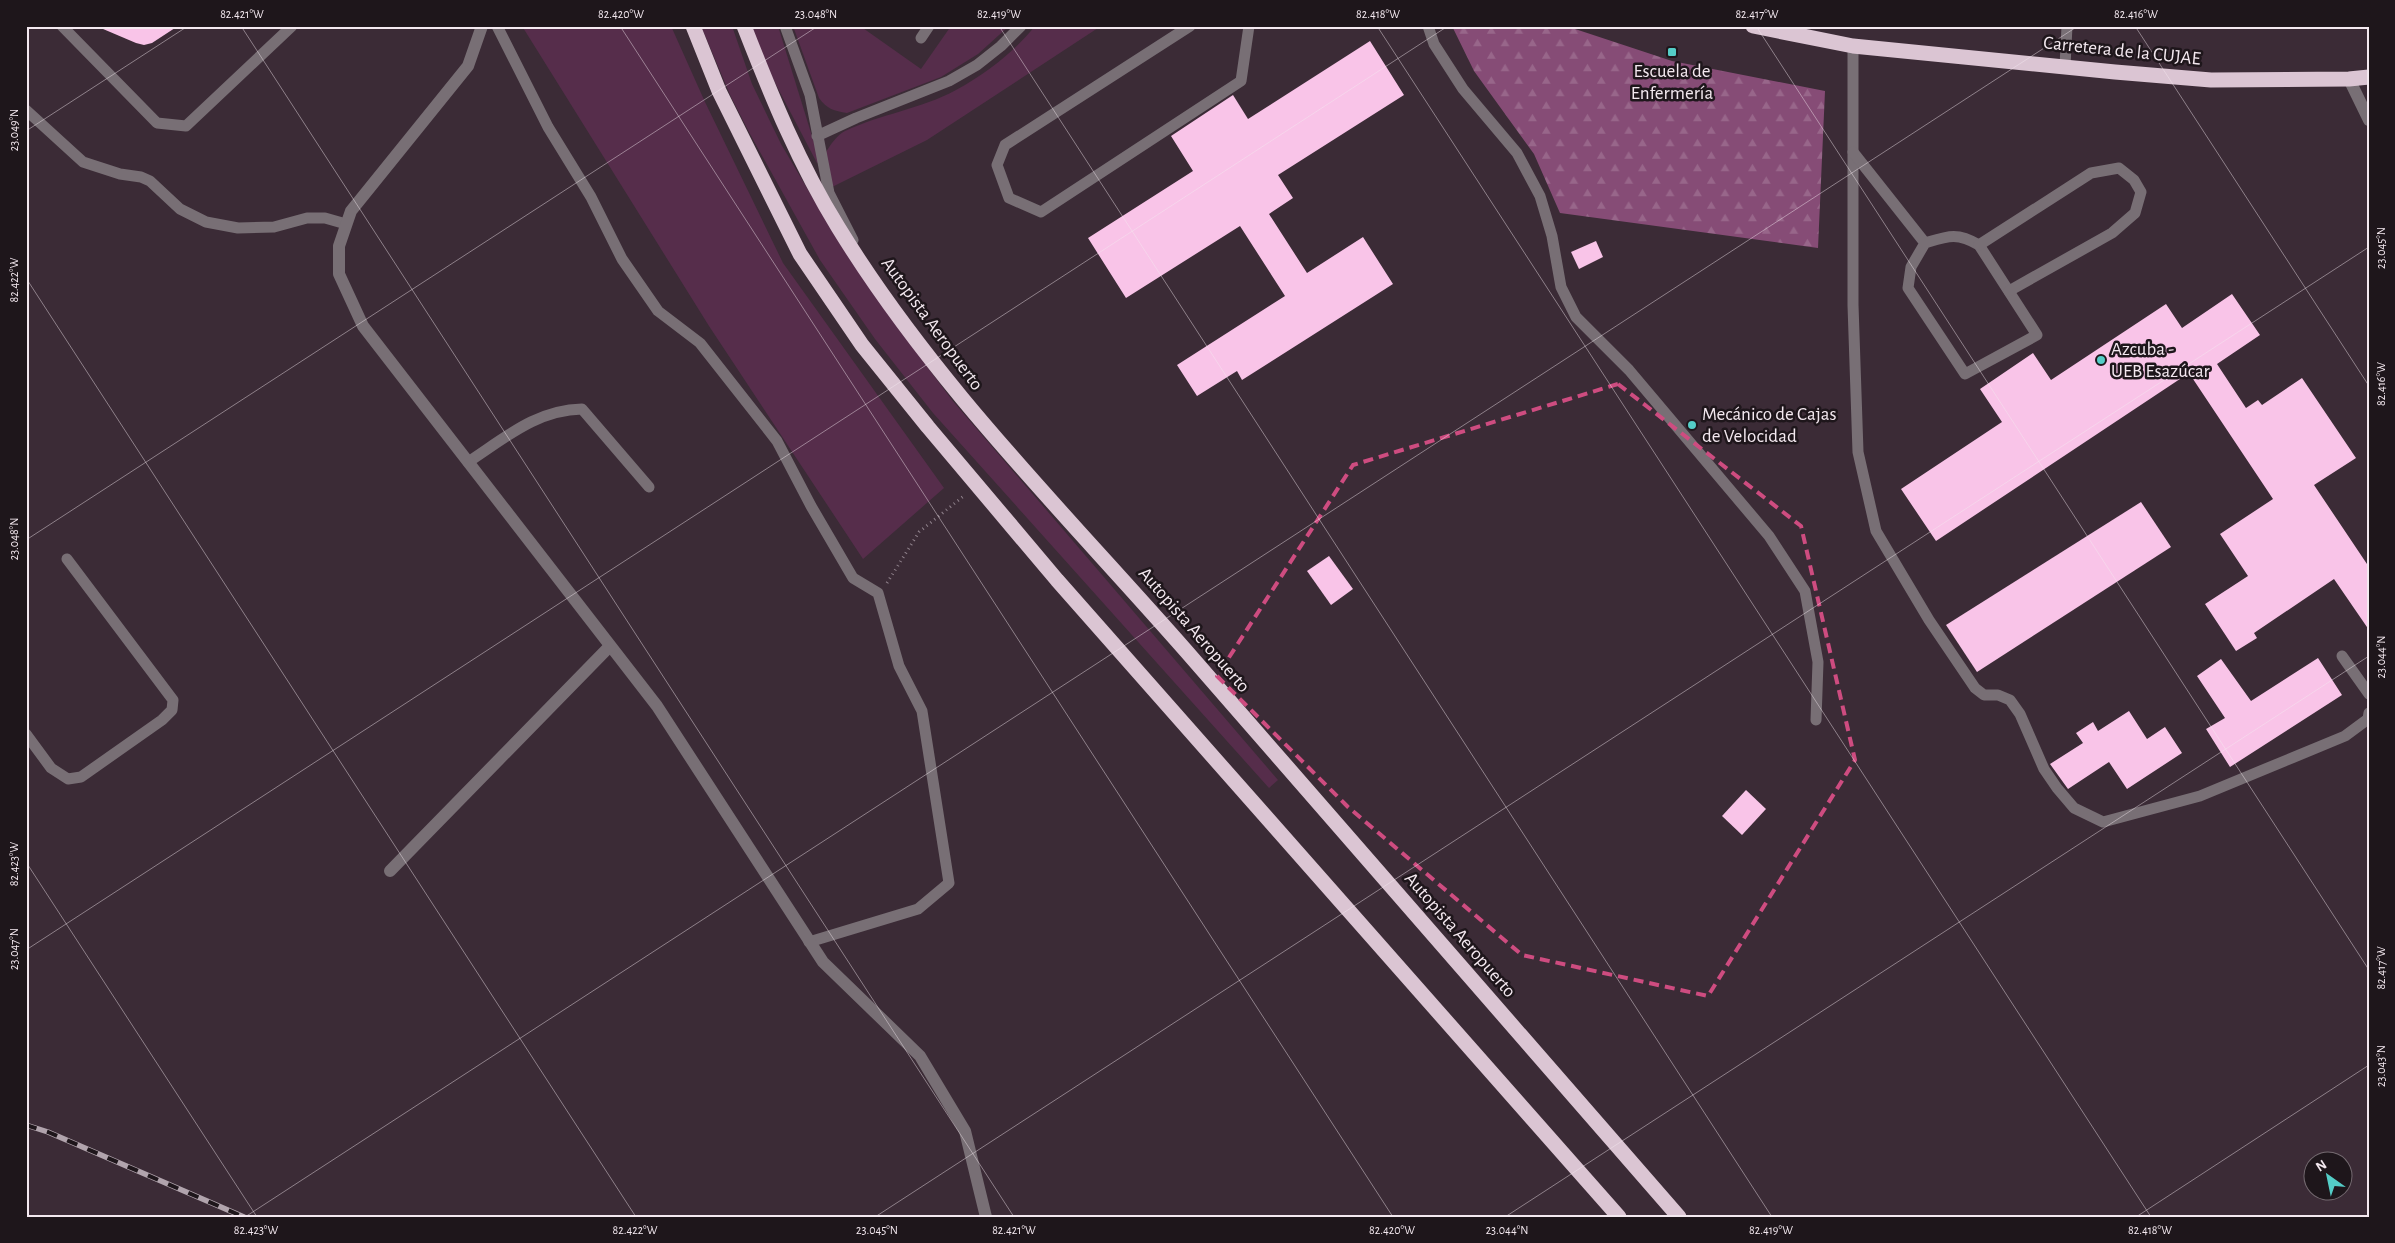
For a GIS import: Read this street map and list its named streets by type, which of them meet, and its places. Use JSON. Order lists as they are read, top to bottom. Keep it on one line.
{"streets":{"highway":["Carretera de la CUJAE","Autopista Aeropuerto"]},"places":{"transit":["Escuela de Enfermería"],"other":["Azcuba - UEB Esazúcar","Mecánico de Cajas de Velocidad"]},"north":"top left","coordinates":["82.421°W","82.420°W","23.048°N","82.419°W","82.418°W","82.417°W","82.416°W","23.049°N","23.045°N","82.422°W","23.044°N","82.423°W","23.047°N","23.043°N"]}
